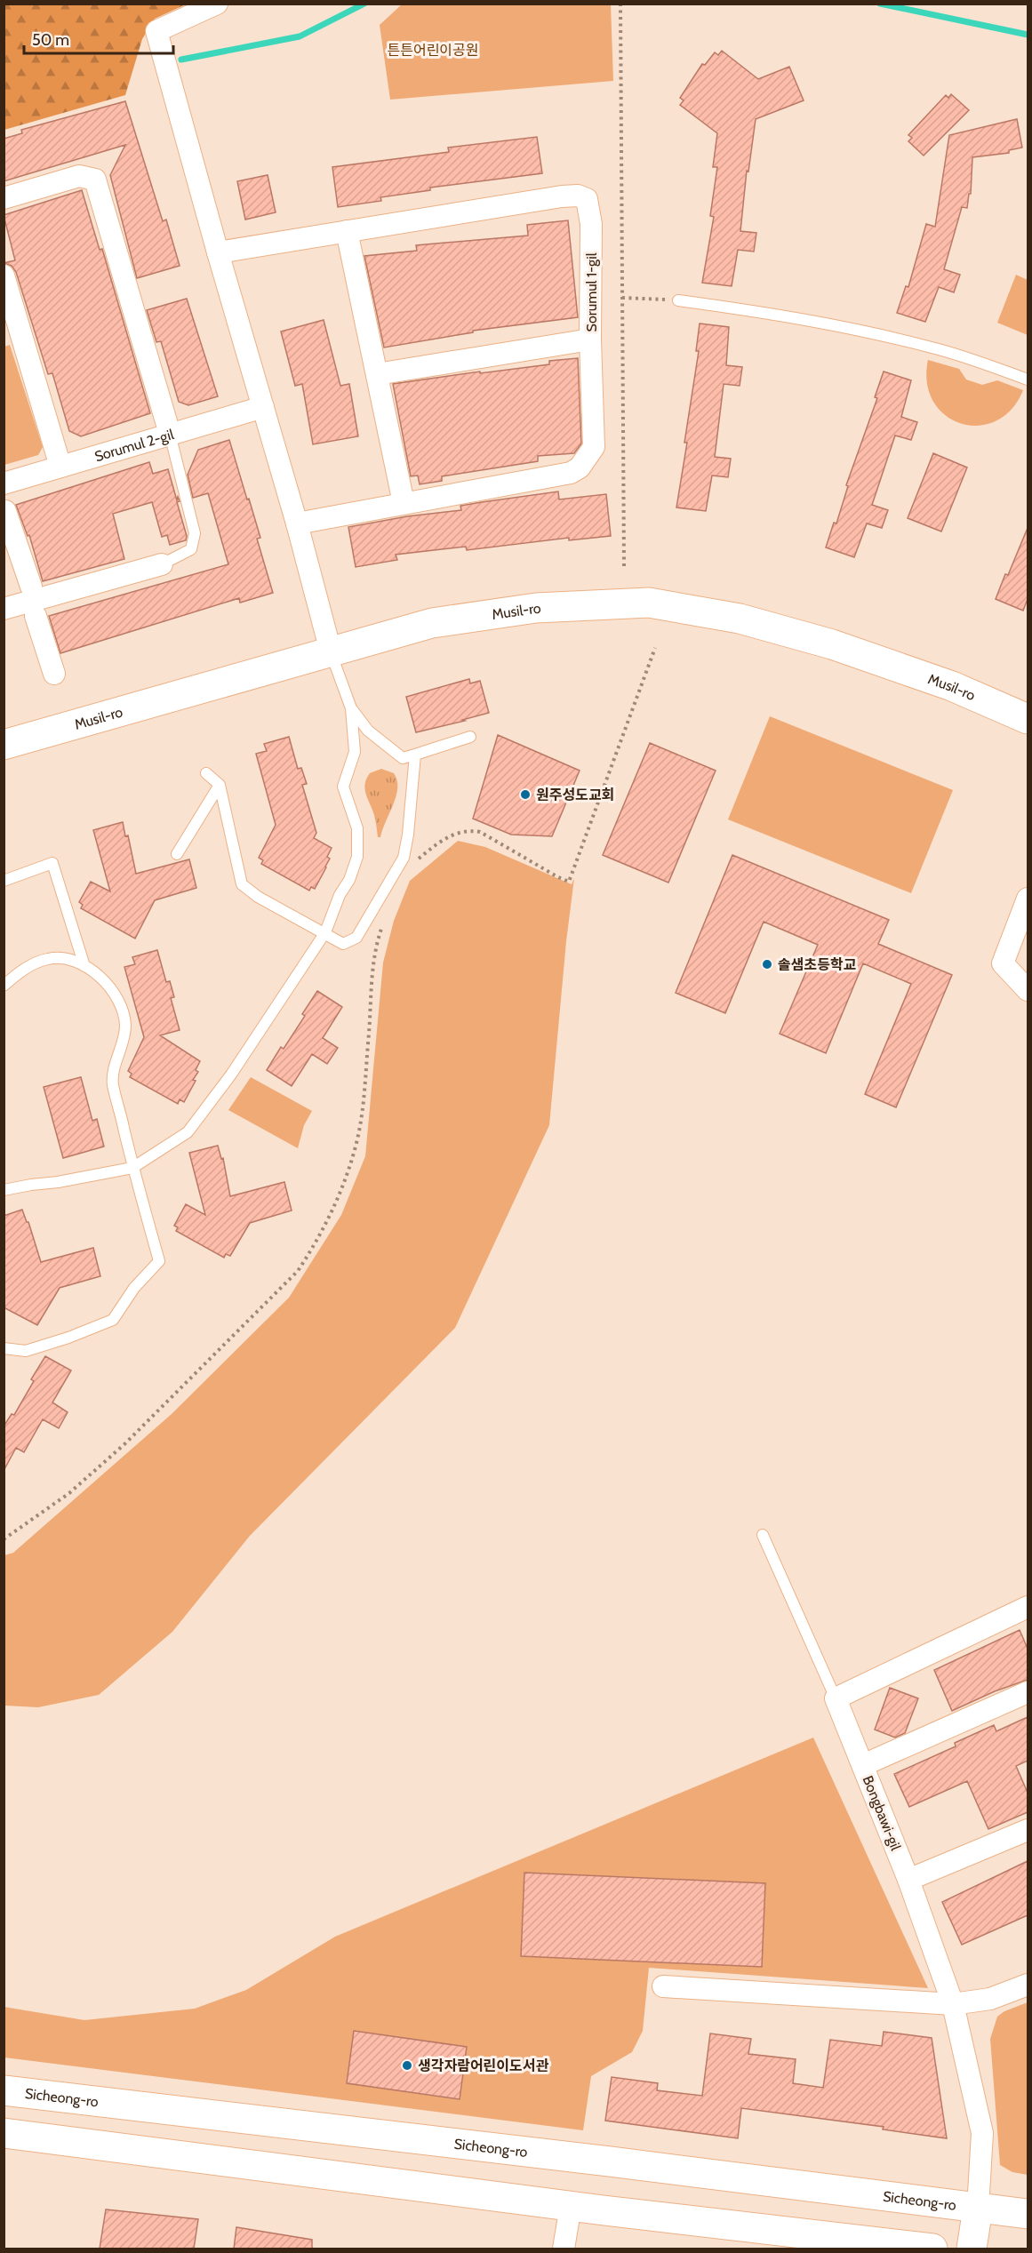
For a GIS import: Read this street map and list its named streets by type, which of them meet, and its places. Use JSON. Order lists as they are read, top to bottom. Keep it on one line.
{"streets":{"street":["Sorumul 1-gil","Sorumul 2-gil","Musil-ro","Bongbawi-gil","Sicheong-ro"]},"crossings":[["Bongbawi-gil","Sicheong-ro"]],"parks":["튼튼어린이공원"],"places":["원주성도교회","솔샘초등학교","생각자람어린이도서관"],"scale_bar":"50 m"}
